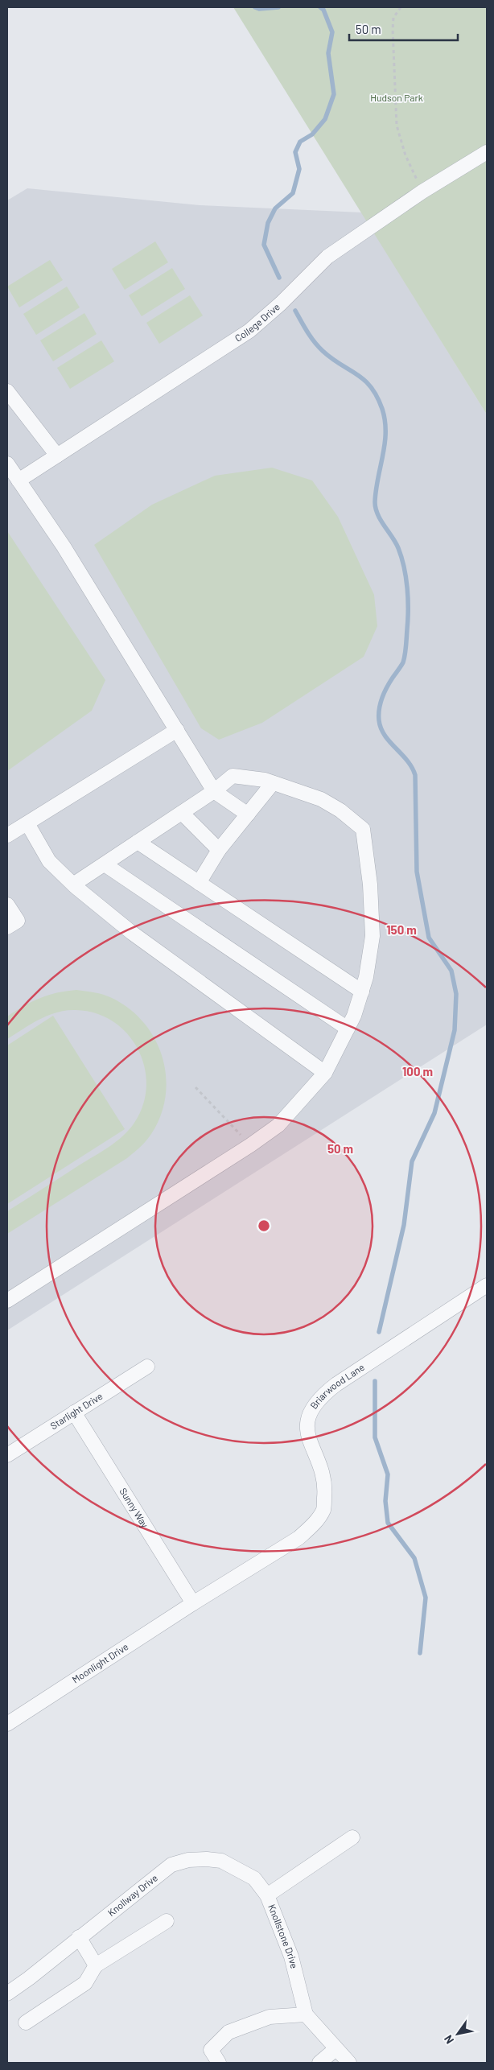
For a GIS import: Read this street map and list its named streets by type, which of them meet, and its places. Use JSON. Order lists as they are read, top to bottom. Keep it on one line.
{"streets":{"street":["College Drive","Briarwood Lane","Starlight Drive","Sunny Way","Moonlight Drive","Knollway Drive","Knollstone Drive"]},"crossings":[["Briarwood Lane","Sunny Way"],["Briarwood Lane","Moonlight Drive"],["Starlight Drive","Sunny Way"],["Sunny Way","Moonlight Drive"],["Knollway Drive","Knollstone Drive"]],"parks":["Hudson Park"],"scale_bar":"50 m","north":"bottom left","rings":["150 m","100 m","50 m"]}
